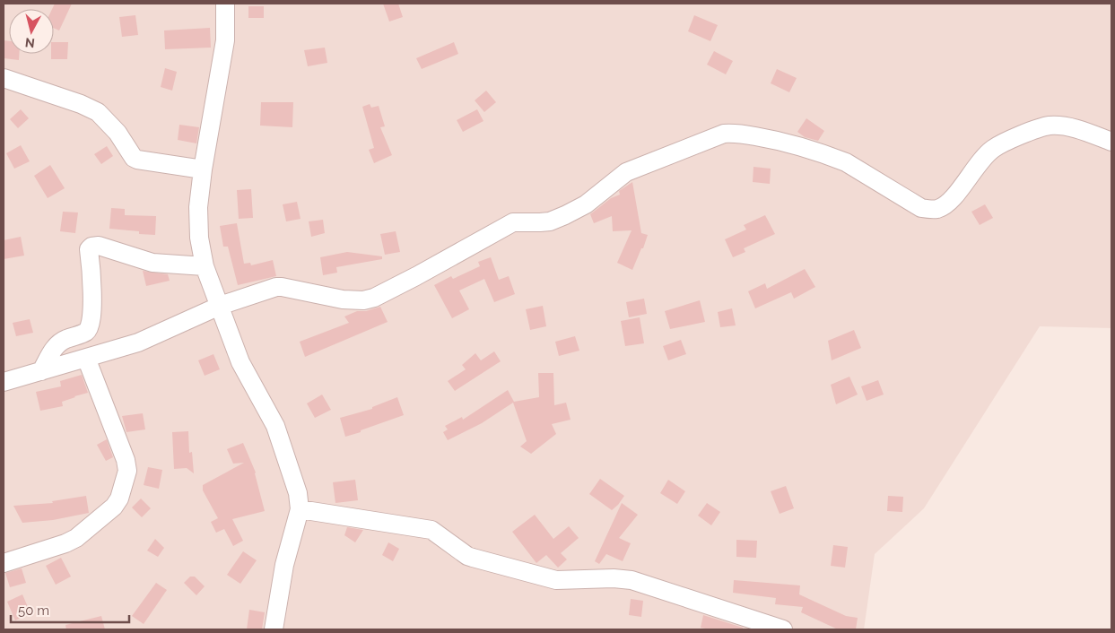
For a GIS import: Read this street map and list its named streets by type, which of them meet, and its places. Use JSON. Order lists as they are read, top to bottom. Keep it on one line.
{"scale_bar":"50 m","north":"bottom"}
